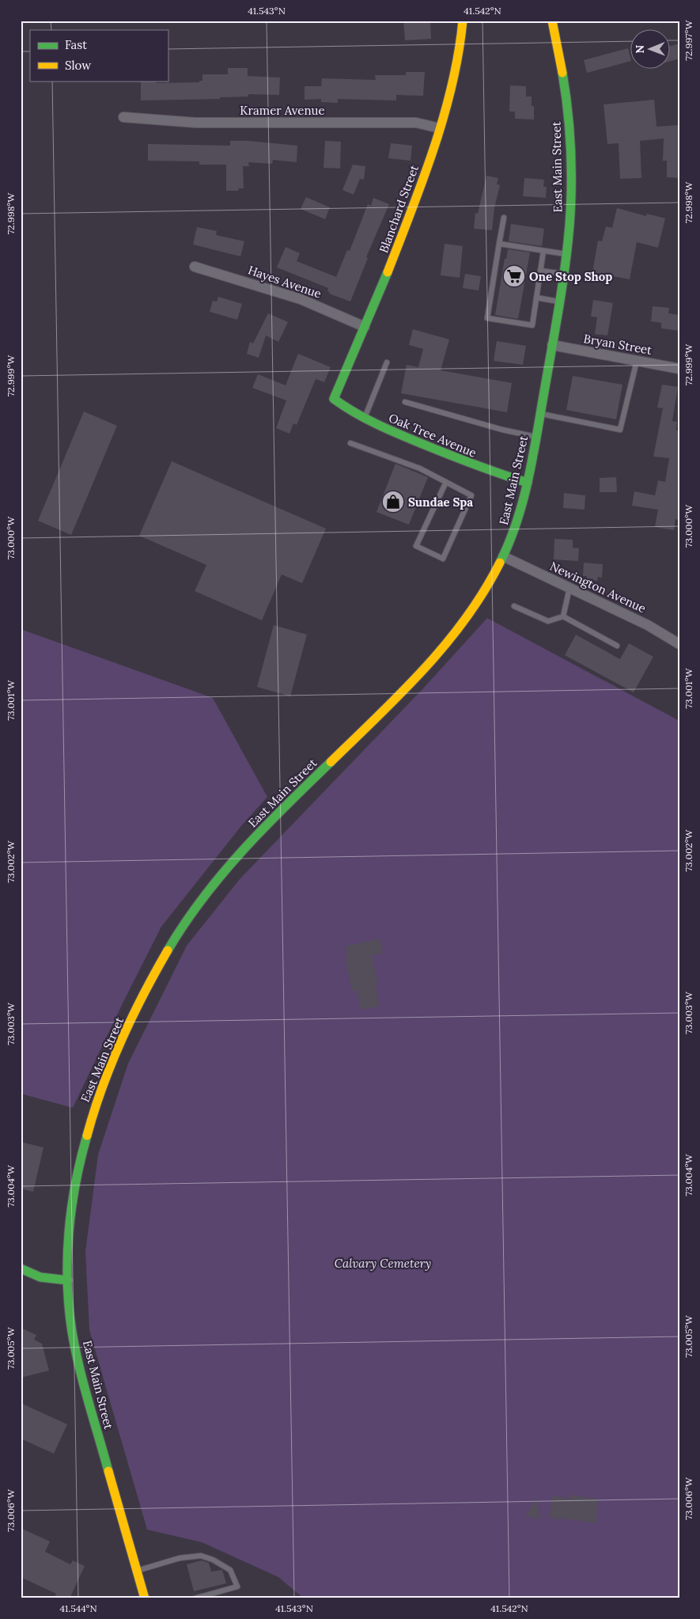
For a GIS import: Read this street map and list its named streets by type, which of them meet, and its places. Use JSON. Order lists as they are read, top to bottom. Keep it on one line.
{"streets":{"main road":["East Main Street","Blanchard Street","Oak Tree Avenue"],"street":["Kramer Avenue","Hayes Avenue","Bryan Street","Newington Avenue"]},"crossings":[["Kramer Avenue","Blanchard Street"],["East Main Street","Bryan Street"],["East Main Street","Oak Tree Avenue"],["East Main Street","Newington Avenue"],["Blanchard Street","Hayes Avenue"],["Blanchard Street","Oak Tree Avenue"]],"parks":["Calvary Cemetery"],"places":{"supermarket":["One Stop Shop"],"shop":["Sundae Spa"]},"legend":["Fast","Slow"],"north":"left","coordinates":["41.543°N","41.542°N","72.997°W","72.998°W","72.999°W","73.000°W","73.001°W","73.002°W","73.003°W","73.004°W","73.005°W","73.006°W","41.544°N"]}
